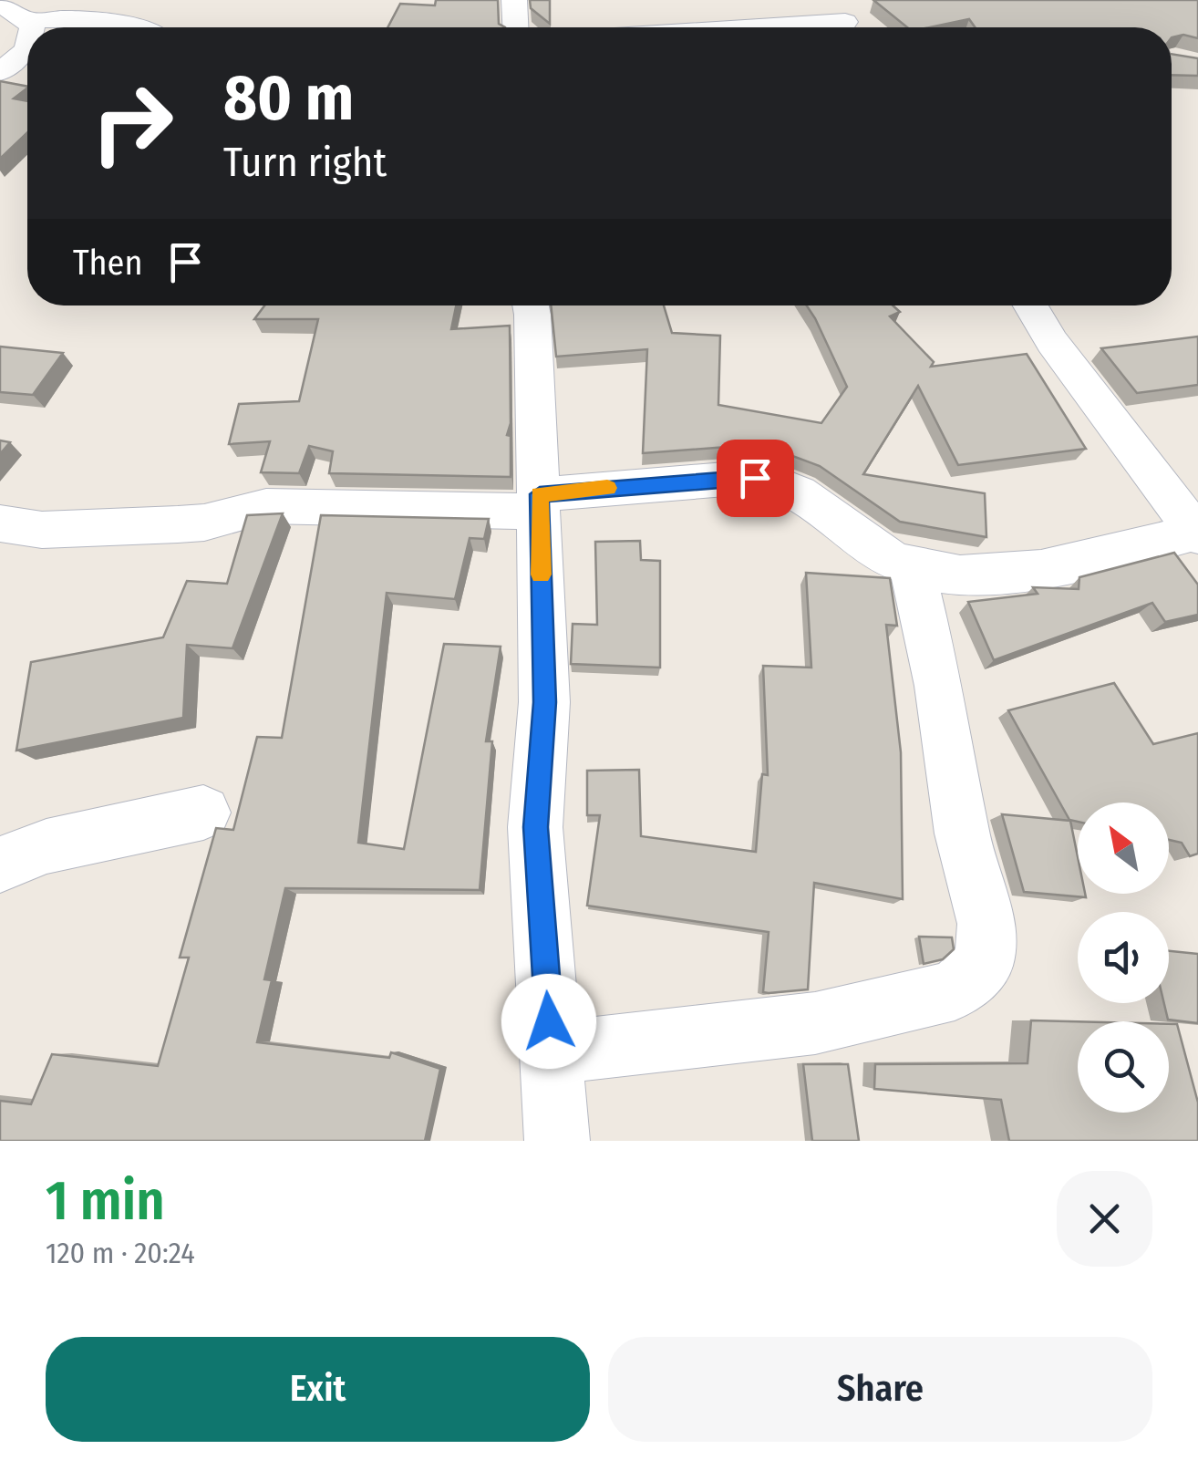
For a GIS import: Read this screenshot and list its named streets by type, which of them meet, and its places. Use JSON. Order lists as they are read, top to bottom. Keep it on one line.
{"north":"top left","page":{"turn":["80 m","Turn right"],"then":"Then","heading":["1 min","120 m · 20:24"],"buttons":["Exit","Share"]}}
